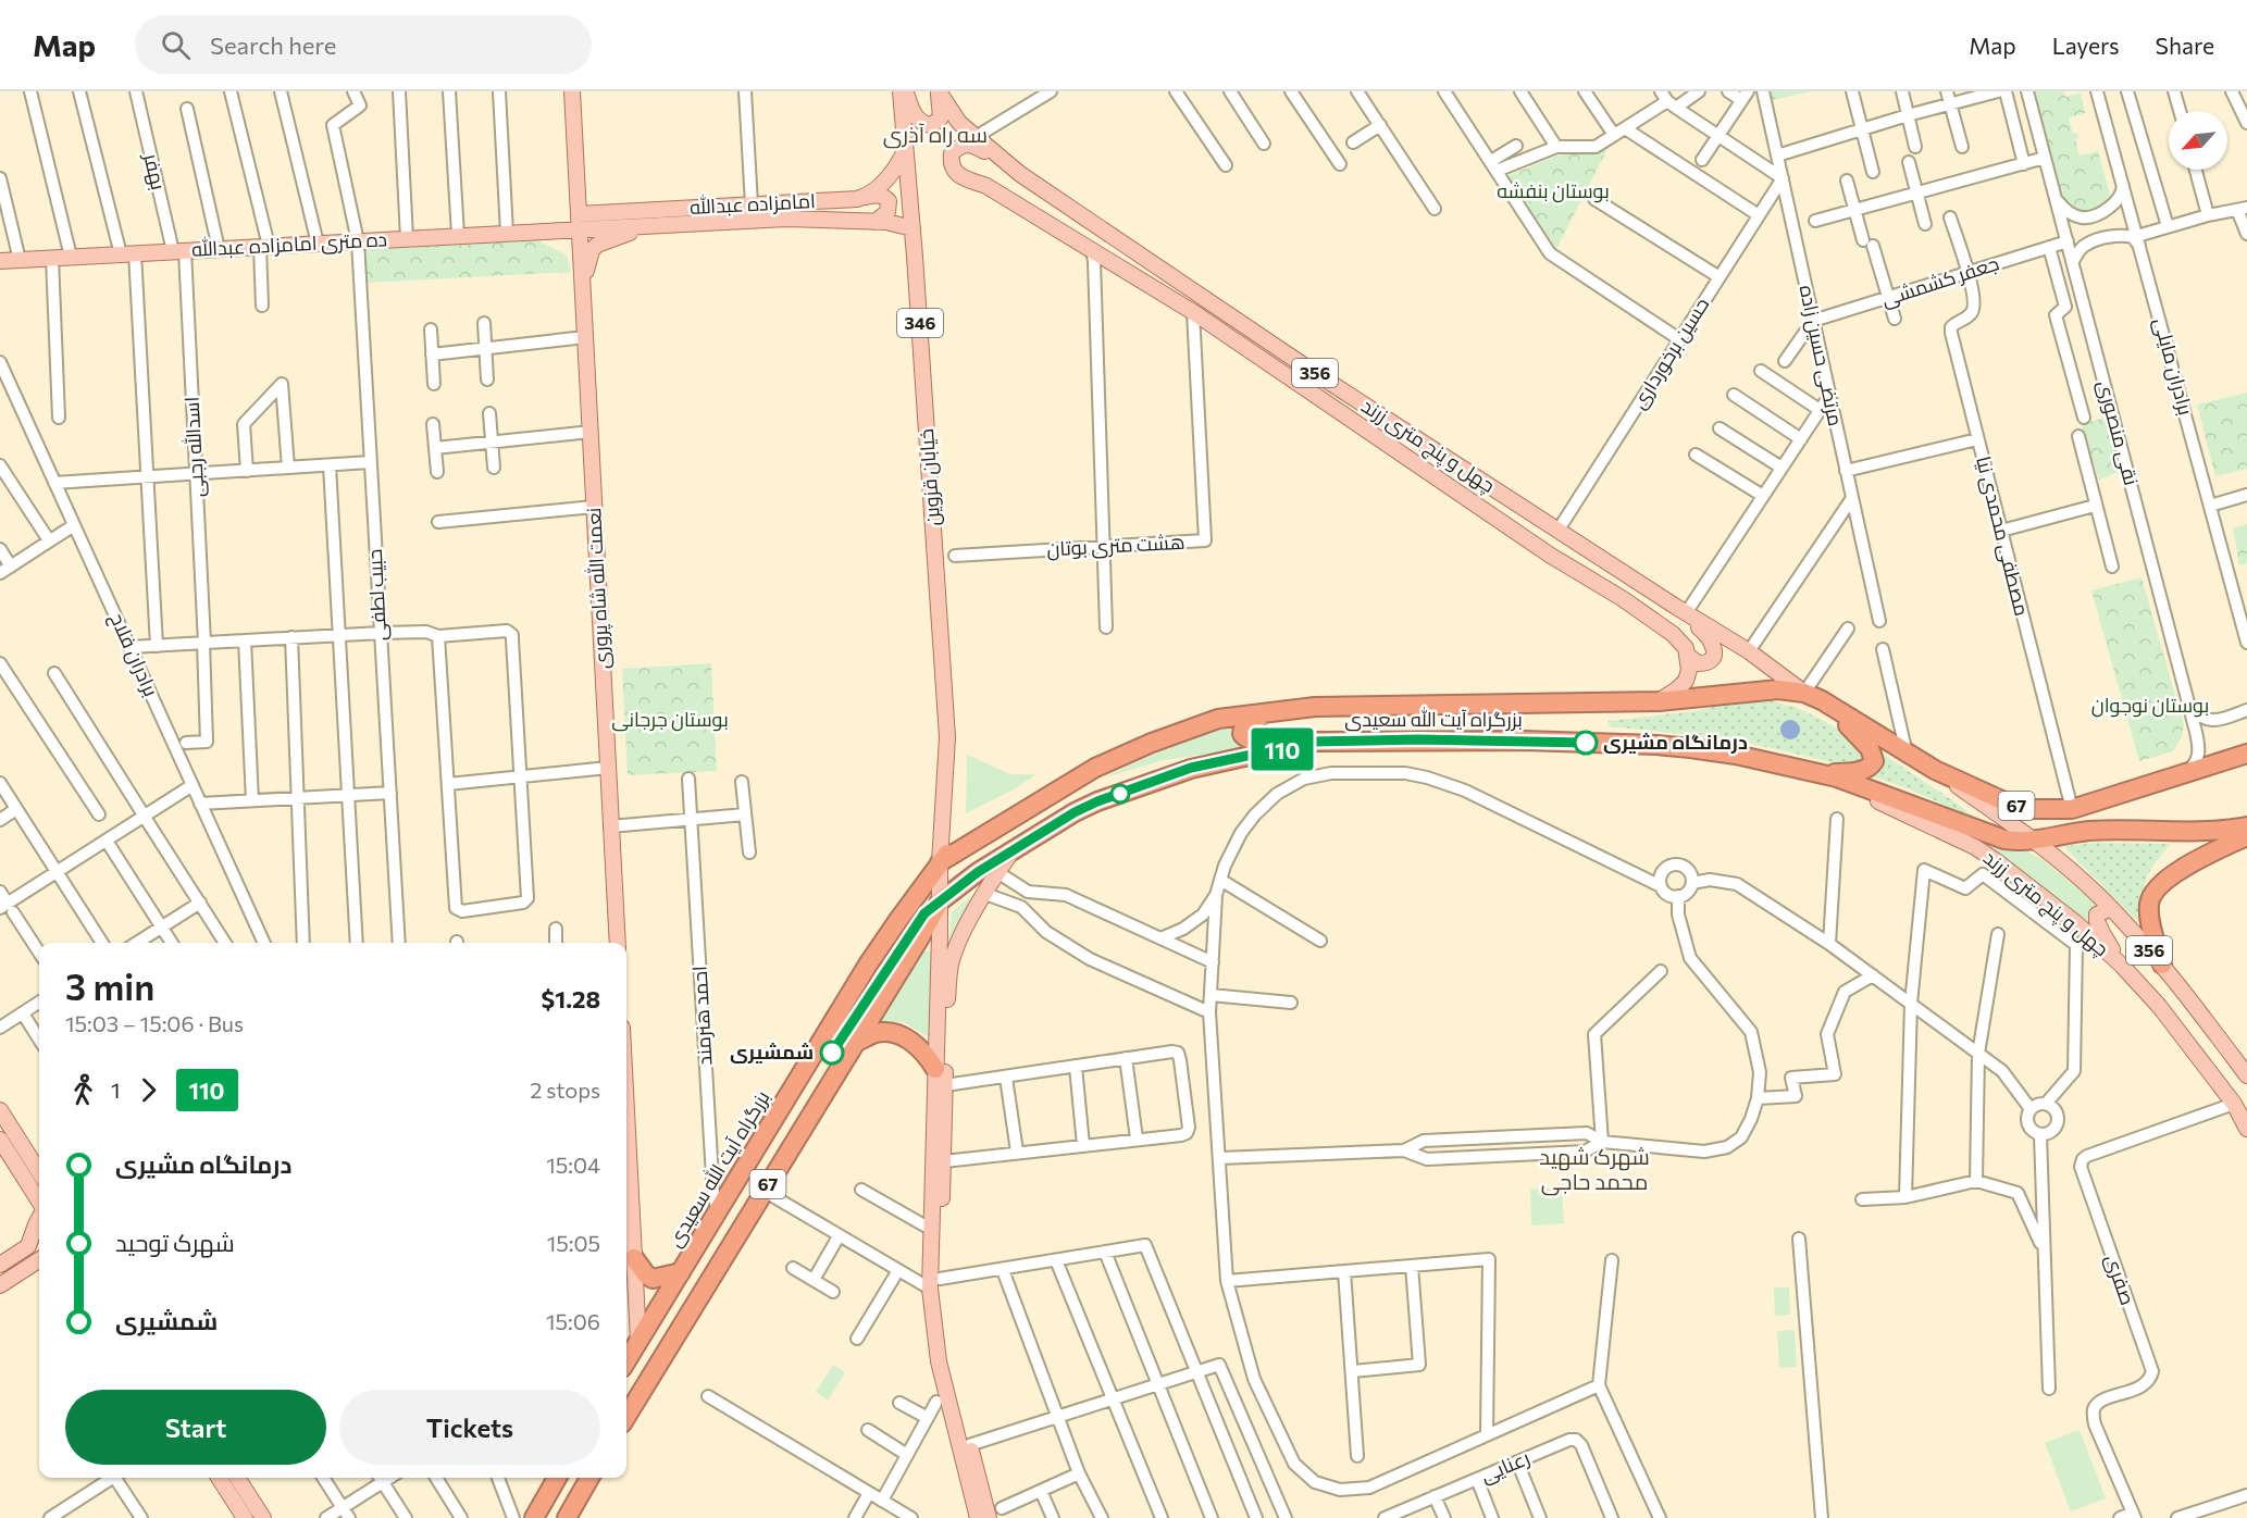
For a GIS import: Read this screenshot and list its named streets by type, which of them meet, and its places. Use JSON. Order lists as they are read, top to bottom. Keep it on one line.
{"streets":{"highway":["بزرگراه آیت الله سعیدی","67"],"main road":["امامزاده عبدالله","ده متری امامزاده عبدالله","346","356","چهل و پنج متری زرند","خیابان قزوین","نعمت الله شاه پروری"],"street":["بهفر","جعفر کشمشی","حسین برخورداری","مرتضی حسین زاده","برادران مایلی","نقی منصوری","اسدالله رجبی","مصطفی محمدی نیا","هشت متری بوتان","حبیب لطفی","برادران فلاح","احمد هنرمند","صفری","رعنایی"]},"crossings":[["بهفر","ده متری امامزاده عبدالله"],["بهفر","اسدالله رجبی"],["امامزاده عبدالله","ده متری امامزاده عبدالله"],["امامزاده عبدالله","خیابان قزوین"],["امامزاده عبدالله","نعمت الله شاه پروری"],["ده متری امامزاده عبدالله","اسدالله رجبی"],["ده متری امامزاده عبدالله","نعمت الله شاه پروری"],["ده متری امامزاده عبدالله","حبیب لطفی"],["جعفر کشمشی","مرتضی حسین زاده"],["جعفر کشمشی","نقی منصوری"],["جعفر کشمشی","مصطفی محمدی نیا"],["حسین برخورداری","مرتضی حسین زاده"],["حسین برخورداری","چهل و پنج متری زرند"],["نقی منصوری","بزرگراه آیت الله سعیدی"],["چهل و پنج متری زرند","هشت متری بوتان"],["چهل و پنج متری زرند","بزرگراه آیت الله سعیدی"],["چهل و پنج متری زرند","صفری"],["خیابان قزوین","بزرگراه آیت الله سعیدی"],["مصطفی محمدی نیا","بزرگراه آیت الله سعیدی"],["بزرگراه آیت الله سعیدی","احمد هنرمند"]],"districts":["سه راه آذری","شهرک شهید محمد حاجی"],"parks":["بوستان بنفشه","بوستان نوجوان","بوستان جرجانی"],"places":["درمانگاه مشیری","شمشیری"],"lines":["bus line 110"],"north":"bottom left","page":{"header":"Map","search":"Search here","nav":["Map","Layers","Share"],"on_map":"110","heading":["3 min","15:03 – 15:06 · Bus","$1.28"],"legs":["1","110","2 stops"],"list":[{"name":"درمانگاه مشیری","value":"15:04"},{"name":"شهرک توحید","value":"15:05"},{"name":"شمشیری","value":"15:06"}],"buttons":["Start","Tickets"]}}
